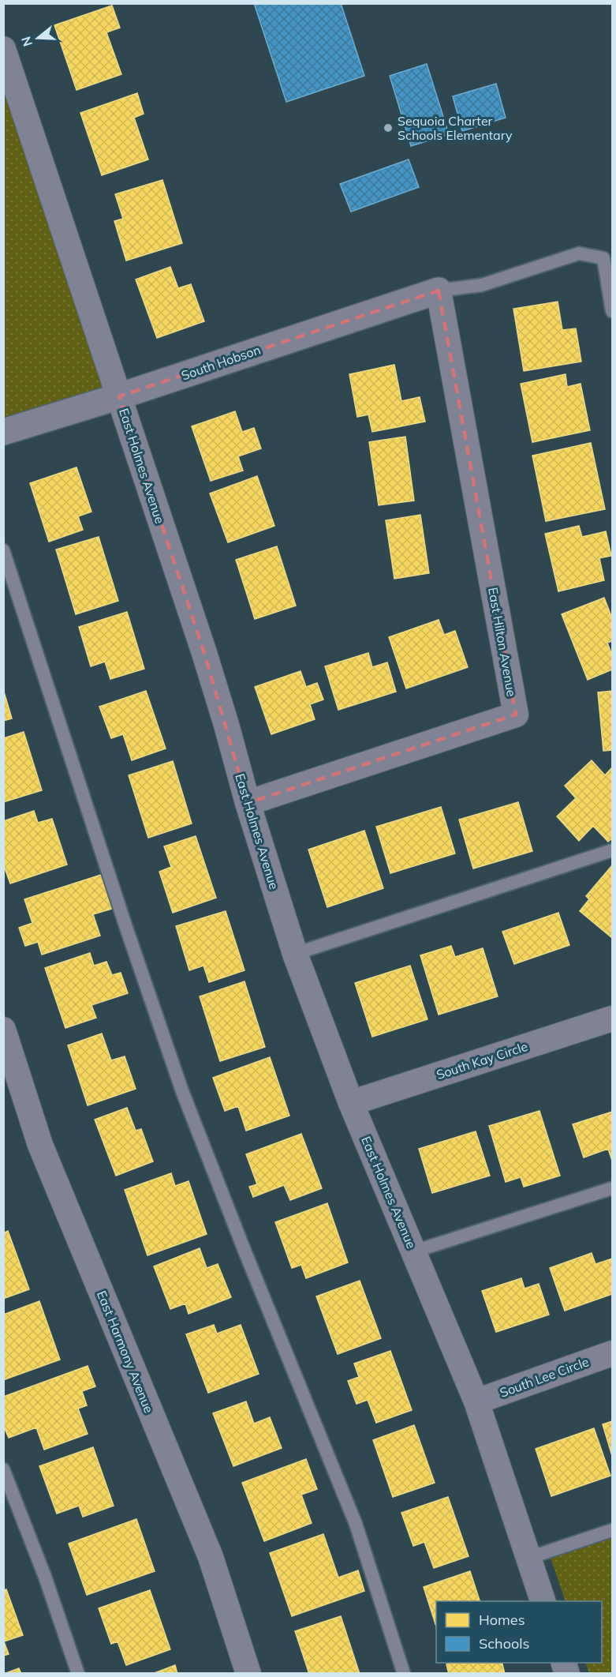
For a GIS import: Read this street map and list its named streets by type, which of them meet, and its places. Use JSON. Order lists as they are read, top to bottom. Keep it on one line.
{"streets":{"street":["South Hobson","East Holmes Avenue","East Hilton Avenue","South Kay Circle","East Harmony Avenue","South Lee Circle"]},"crossings":[["South Hobson","East Holmes Avenue"],["South Hobson","East Hilton Avenue"],["East Holmes Avenue","East Hilton Avenue"],["East Holmes Avenue","South Kay Circle"],["East Holmes Avenue","South Lee Circle"]],"places":["Sequoia Charter Schools Elementary"],"legend":["Homes","Schools"],"north":"left"}
